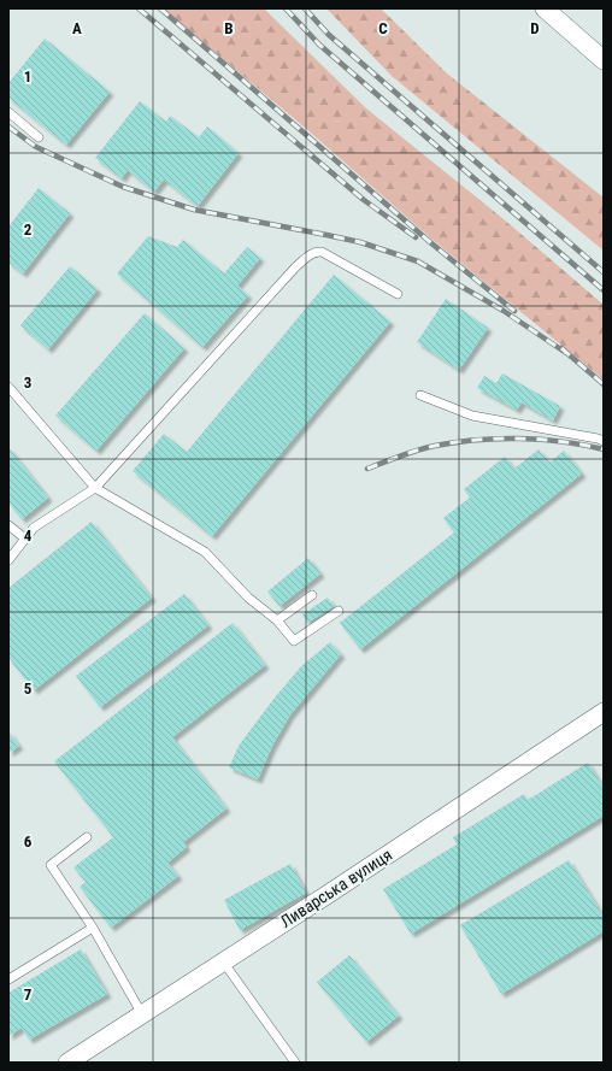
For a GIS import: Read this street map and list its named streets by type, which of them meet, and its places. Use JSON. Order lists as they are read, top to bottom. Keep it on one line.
{"streets":{"street":["Ливарська вулиця"]},"grid":{"columns":["A","B","C","D"],"rows":["1","2","3","4","5","6","7"]}}
